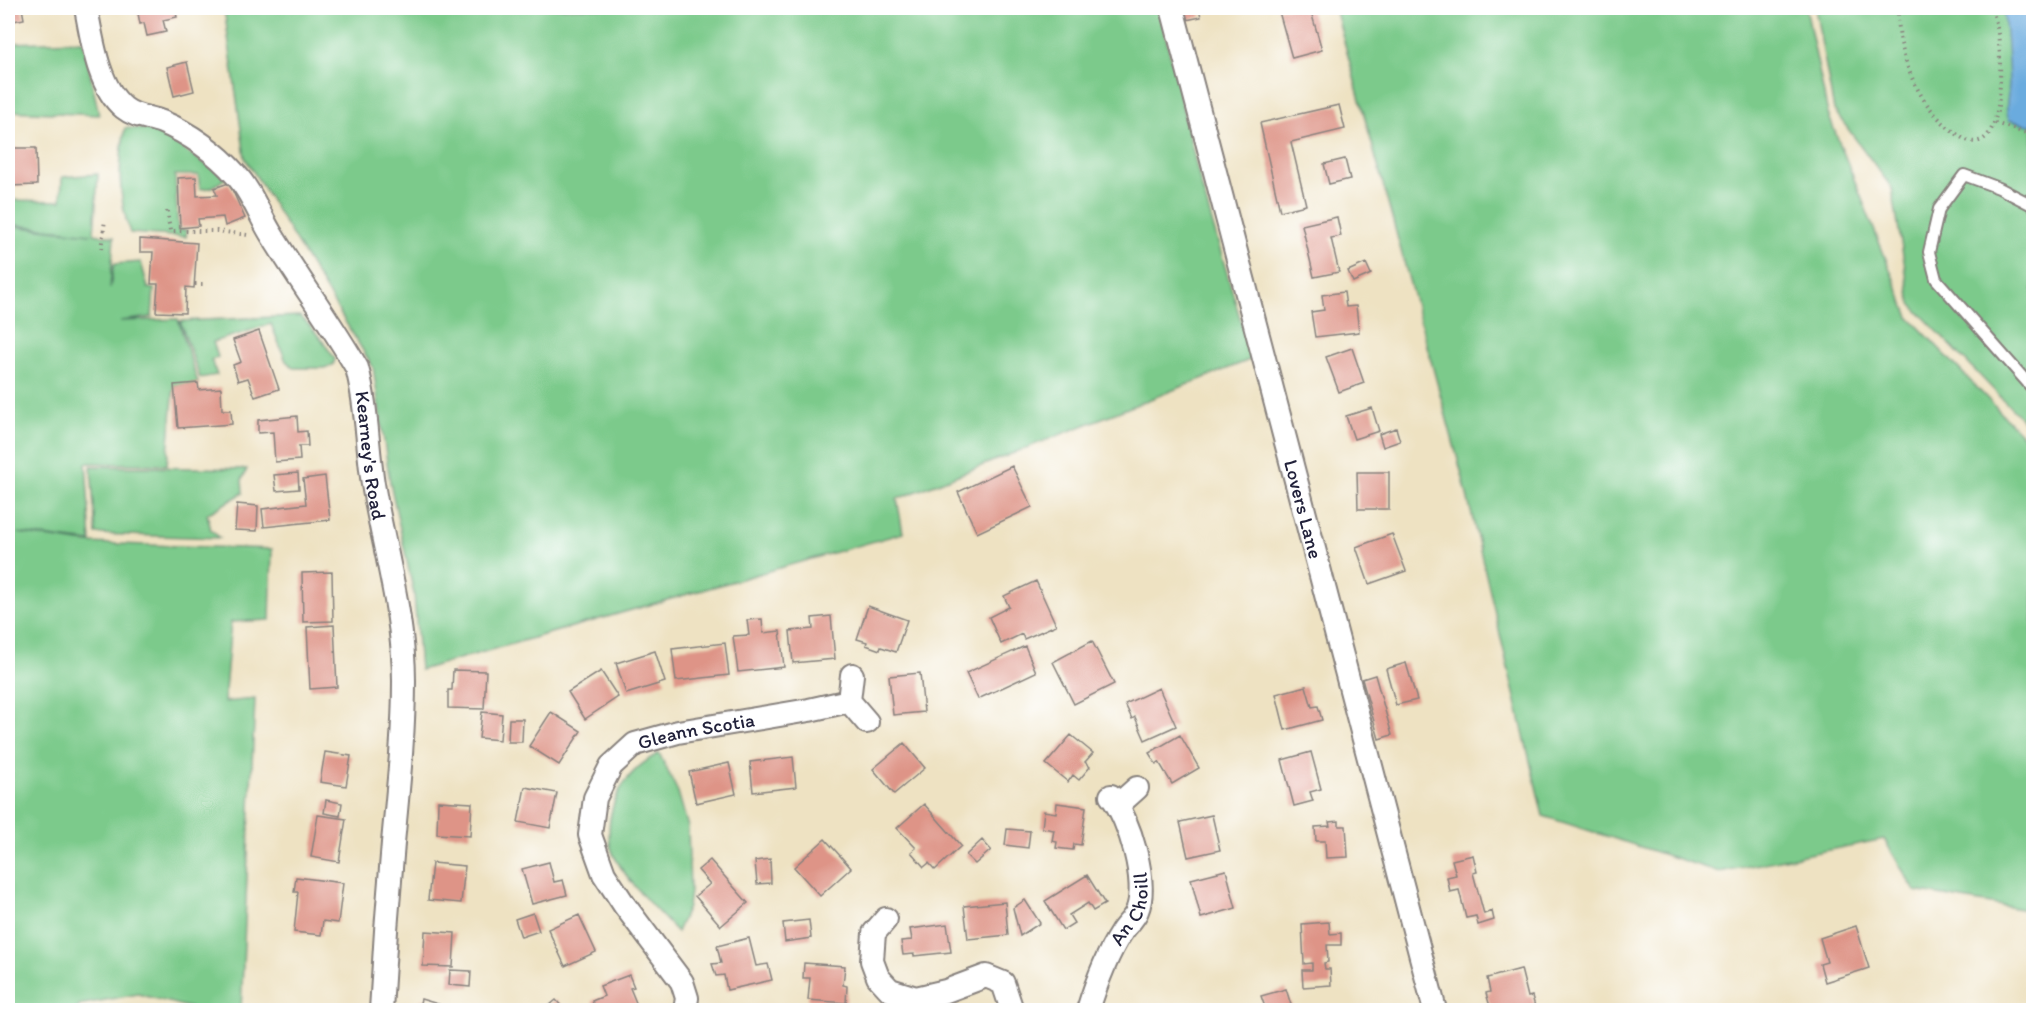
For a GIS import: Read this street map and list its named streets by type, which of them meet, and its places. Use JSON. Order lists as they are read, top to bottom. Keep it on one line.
{"streets":{"street":["Kearney's Road","Lovers Lane","Gleann Scotia","An Choill"]}}
